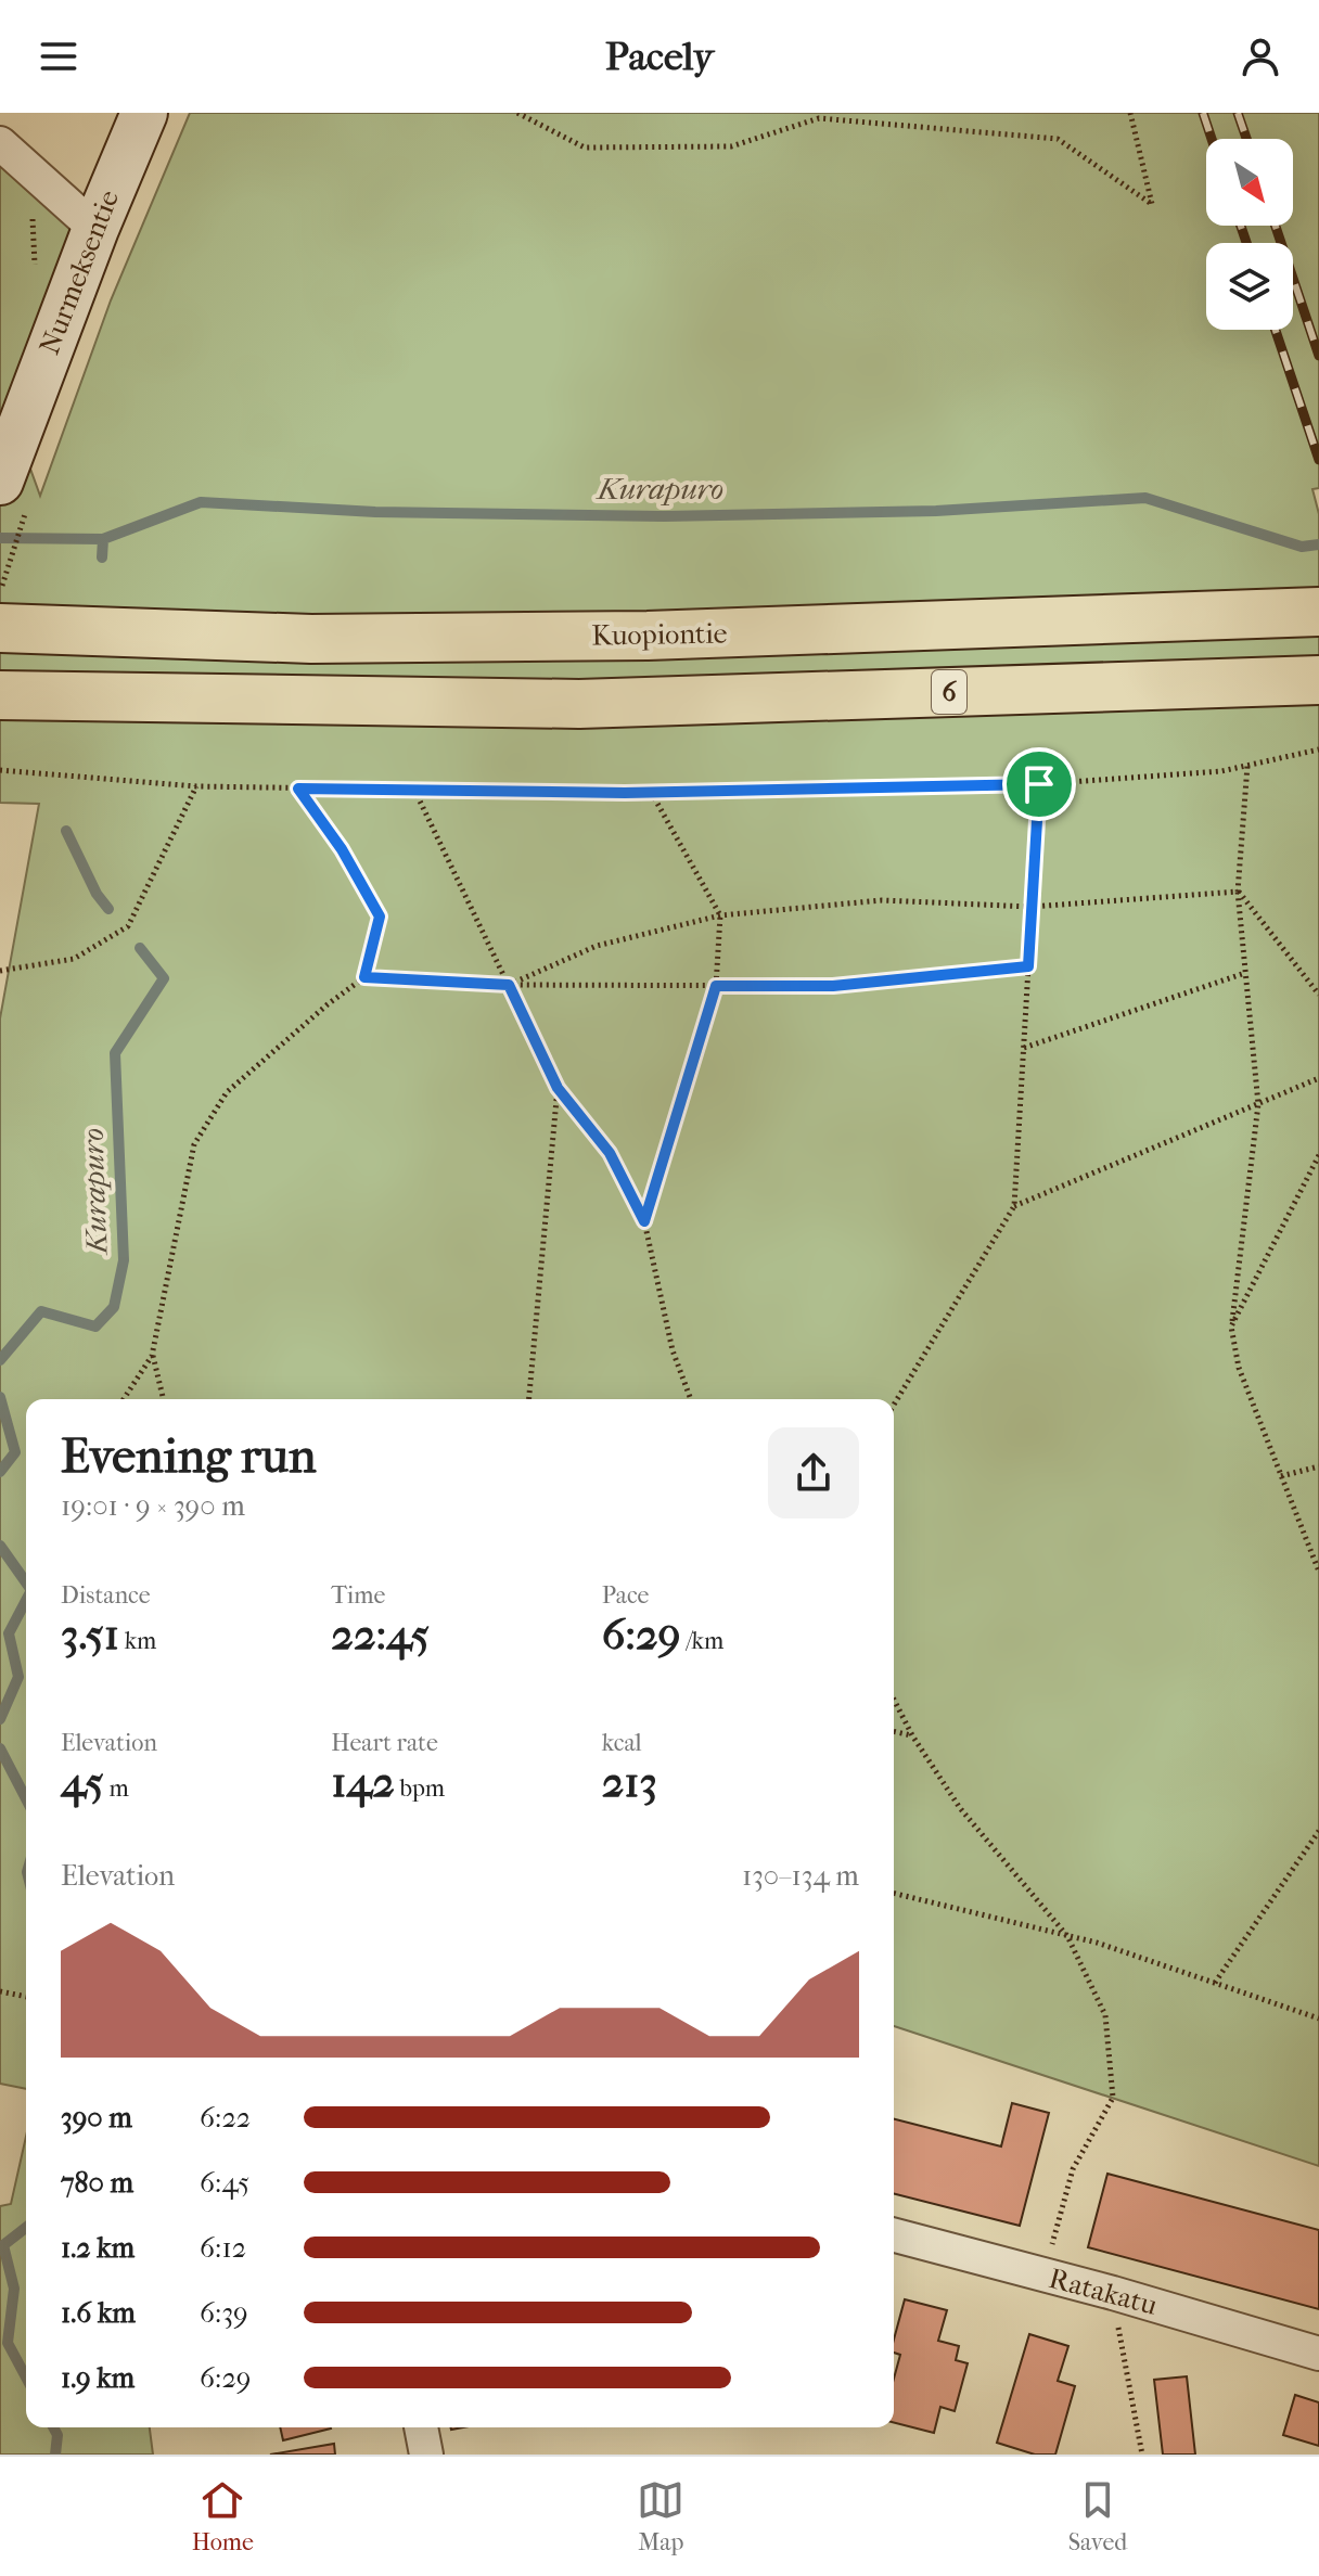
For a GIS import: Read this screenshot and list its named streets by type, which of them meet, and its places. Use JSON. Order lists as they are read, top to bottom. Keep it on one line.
{"streets":{"highway":["Kuopiontie","6"],"street":["Nurmeksentie","Ratakatu"]},"water":["Kurapuro"],"north":"bottom right","page":{"header":"Pacely","heading":["Evening run","19:01 · 9 × 390 m"],"stats":[["Distance","3.51 km"],["Time","22:45"],["Pace","6:29 /km"],["Elevation","45 m"],["Heart rate","142 bpm"],["kcal","213"]],"chart":["Elevation","130–134 m"],"list":[{"name":"390 m","note":"6:22"},{"name":"780 m","note":"6:45"},{"name":"1.2 km","note":"6:12"},{"name":"1.6 km","note":"6:39"},{"name":"1.9 km","note":"6:29"}],"tabs":["Home","Map","Saved"]}}
